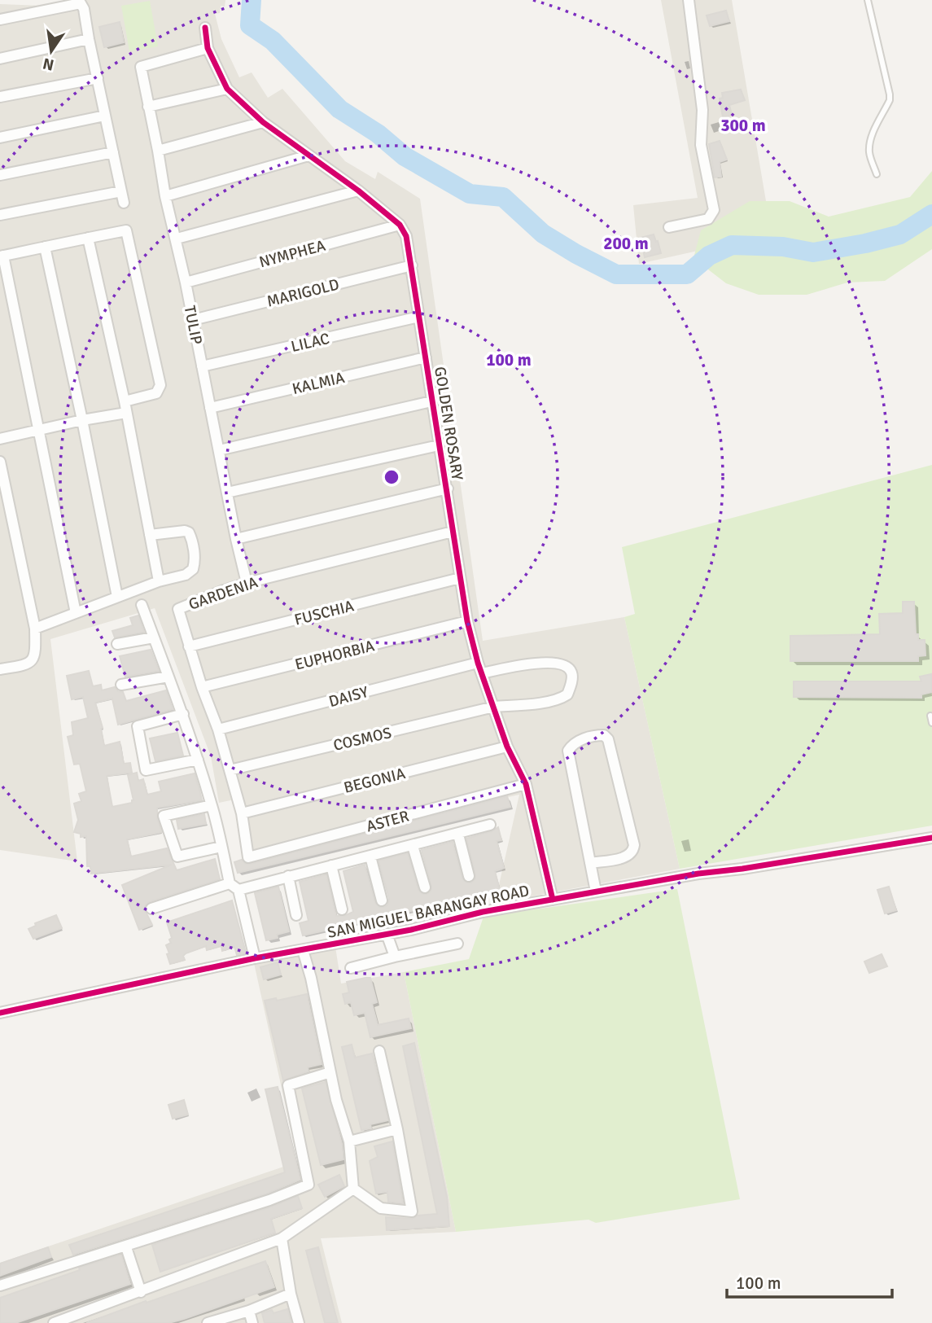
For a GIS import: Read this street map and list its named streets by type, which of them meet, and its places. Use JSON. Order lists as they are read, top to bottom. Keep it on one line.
{"streets":{"street":["NYMPHEA","MARIGOLD","TULIP","LILAC","KALMIA","GOLDEN ROSARY","GARDENIA","FUSCHIA","EUPHORBIA","DAISY","COSMOS","BEGONIA","ASTER","SAN MIGUEL BARANGAY ROAD"]},"crossings":[["NYMPHEA","TULIP"],["NYMPHEA","GOLDEN ROSARY"],["MARIGOLD","TULIP"],["MARIGOLD","GOLDEN ROSARY"],["TULIP","LILAC"],["TULIP","KALMIA"],["TULIP","GARDENIA"],["LILAC","GOLDEN ROSARY"],["KALMIA","GOLDEN ROSARY"],["GOLDEN ROSARY","GARDENIA"],["GOLDEN ROSARY","FUSCHIA"],["GOLDEN ROSARY","EUPHORBIA"],["GOLDEN ROSARY","DAISY"],["GOLDEN ROSARY","COSMOS"],["GOLDEN ROSARY","BEGONIA"],["GOLDEN ROSARY","ASTER"],["GOLDEN ROSARY","SAN MIGUEL BARANGAY ROAD"],["GARDENIA","FUSCHIA"],["GARDENIA","EUPHORBIA"],["GARDENIA","DAISY"],["GARDENIA","COSMOS"],["GARDENIA","BEGONIA"],["GARDENIA","ASTER"]],"scale_bar":"100 m","north":"bottom","rings":["300 m","200 m","100 m"]}
